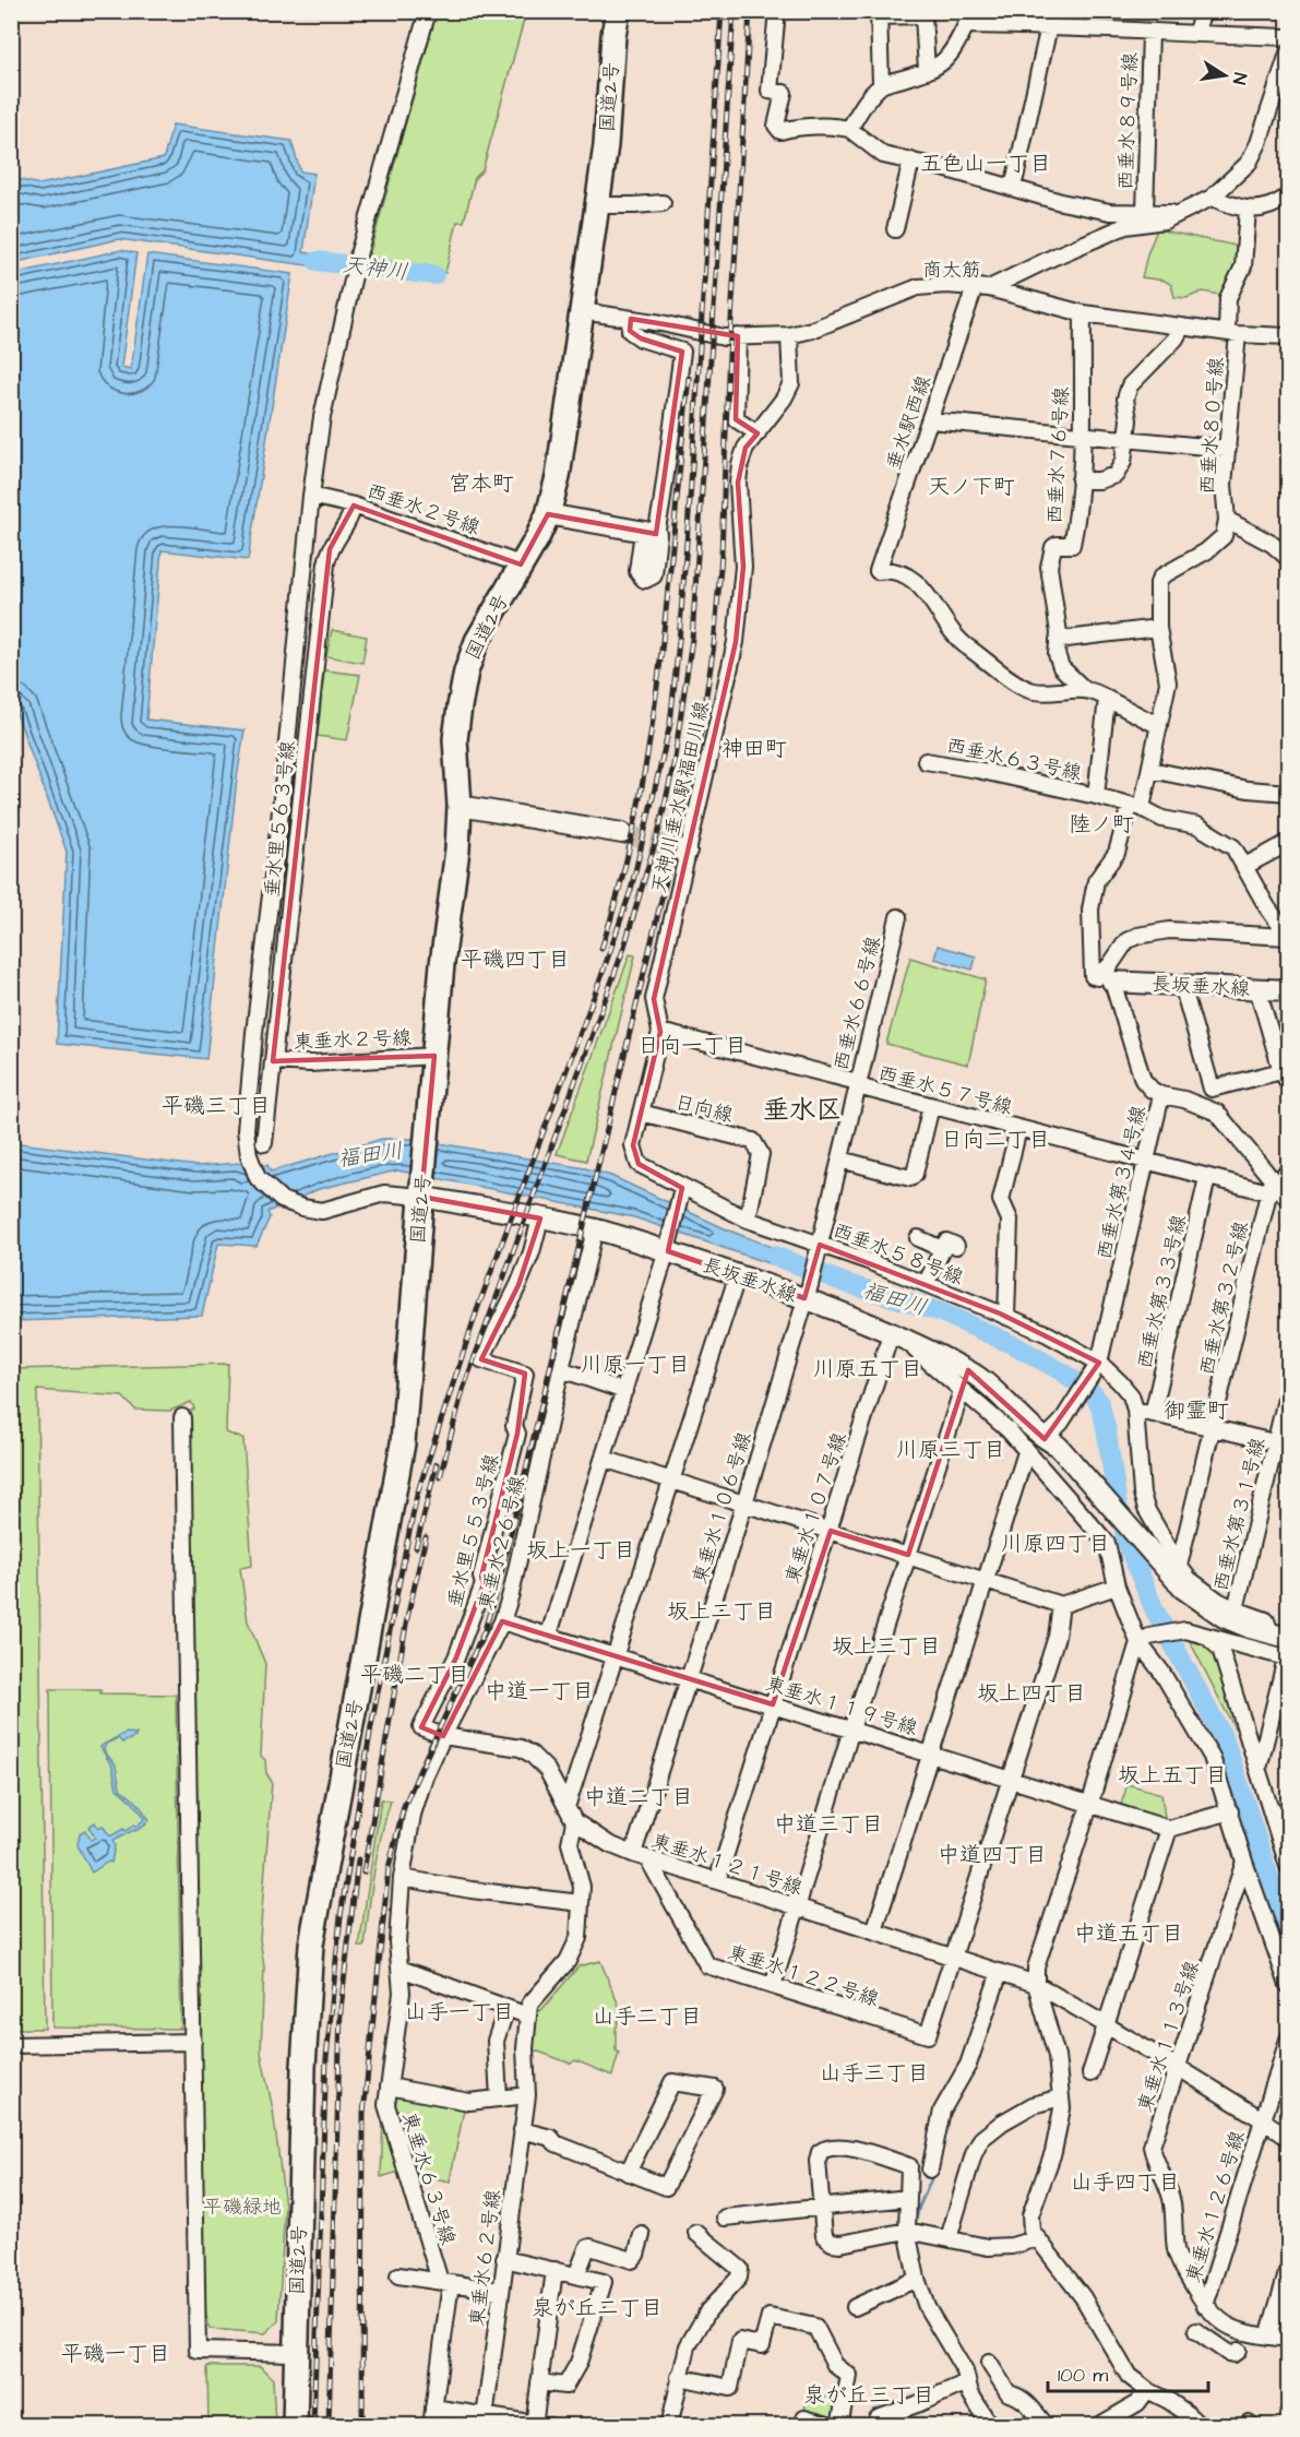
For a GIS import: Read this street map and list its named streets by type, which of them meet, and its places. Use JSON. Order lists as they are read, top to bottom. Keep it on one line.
{"streets":{"highway":["国道2号"],"main road":["長坂垂水線"],"street":["西垂水８９号線","商大筋","垂水駅西線","西垂水８０号線","西垂水７６号線","西垂水２号線","西垂水６３号線","天神川垂水駅福田川線","垂水里５６３号線","西垂水６６号線","東垂水２号線","西垂水５７号線","日向線","西垂水第３４号線","西垂水５８号線","西垂水第３３号線","西垂水第３２号線","東垂水１０６号線","東垂水１０７号線","西垂水第３１号線","垂水里５５３号線","東垂水２６号線","東垂水１１９号線","東垂水１２１号線","東垂水１２２号線","東垂水１１３号線","東垂水６３号線","東垂水１２６号線","東垂水６２号線"]},"crossings":[["国道2号","商大筋"],["国道2号","西垂水２号線"],["国道2号","長坂垂水線"],["国道2号","東垂水２号線"],["商大筋","垂水駅西線"],["商大筋","西垂水８０号線"],["商大筋","西垂水７６号線"],["商大筋","天神川垂水駅福田川線"],["垂水駅西線","西垂水７６号線"],["西垂水２号線","垂水里５６３号線"],["西垂水６３号線","西垂水第３４号線"],["天神川垂水駅福田川線","西垂水５７号線"],["天神川垂水駅福田川線","日向線"],["天神川垂水駅福田川線","西垂水５８号線"],["垂水里５６３号線","東垂水２号線"],["長坂垂水線","西垂水第３４号線"],["長坂垂水線","東垂水１０６号線"],["長坂垂水線","東垂水１０７号線"],["長坂垂水線","垂水里５５３号線"],["長坂垂水線","東垂水２６号線"],["西垂水６６号線","西垂水５７号線"],["西垂水６６号線","西垂水５８号線"],["西垂水６６号線","東垂水１０６号線"],["西垂水５７号線","西垂水第３４号線"],["西垂水５７号線","西垂水第３３号線"],["西垂水５７号線","西垂水第３２号線"],["日向線","西垂水５８号線"],["西垂水第３４号線","西垂水５８号線"],["西垂水５８号線","東垂水１０６号線"],["東垂水１０６号線","東垂水１１９号線"],["東垂水１０６号線","東垂水１２１号線"],["東垂水１０７号線","東垂水１１９号線"],["東垂水１０７号線","東垂水１２１号線"],["垂水里５５３号線","東垂水１２１号線"],["東垂水２６号線","東垂水１１９号線"],["東垂水２６号線","東垂水１２１号線"],["東垂水２６号線","東垂水６３号線"],["東垂水１２１号線","東垂水１２２号線"],["東垂水１２１号線","東垂水１１３号線"],["東垂水１２１号線","東垂水１２６号線"],["東垂水１１３号線","東垂水１２６号線"]],"districts":["五色山一丁目","宮本町","天ノ下町","神田町","陸ノ町","平磯四丁目","日向一丁目","平磯三丁目","垂水区","日向二丁目","川原一丁目","川原五丁目","御霊町","川原三丁目","川原四丁目","坂上一丁目","坂上二丁目","坂上三丁目","平磯二丁目","中道一丁目","坂上四丁目","坂上五丁目","中道二丁目","中道三丁目","中道四丁目","中道五丁目","山手一丁目","山手二丁目","山手三丁目","山手四丁目","泉が丘二丁目","平磯一丁目","泉が丘三丁目"],"water":["天神川","福田川"],"parks":["平磯緑地"],"scale_bar":"100 m","north":"right"}
